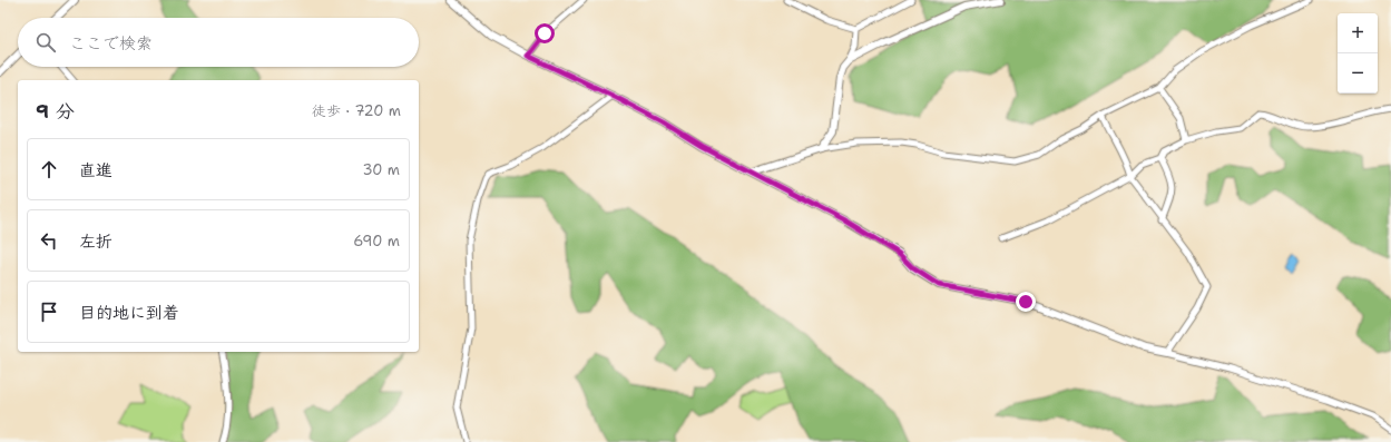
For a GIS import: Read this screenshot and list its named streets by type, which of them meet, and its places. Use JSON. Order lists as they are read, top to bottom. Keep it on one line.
{"page":{"map_buttons":["+","−"],"search":"ここで検索","heading":["9 分","徒歩 · 720 m"],"list":[["直進","30 m"],["左折","690 m"],"目的地に到着"]}}
